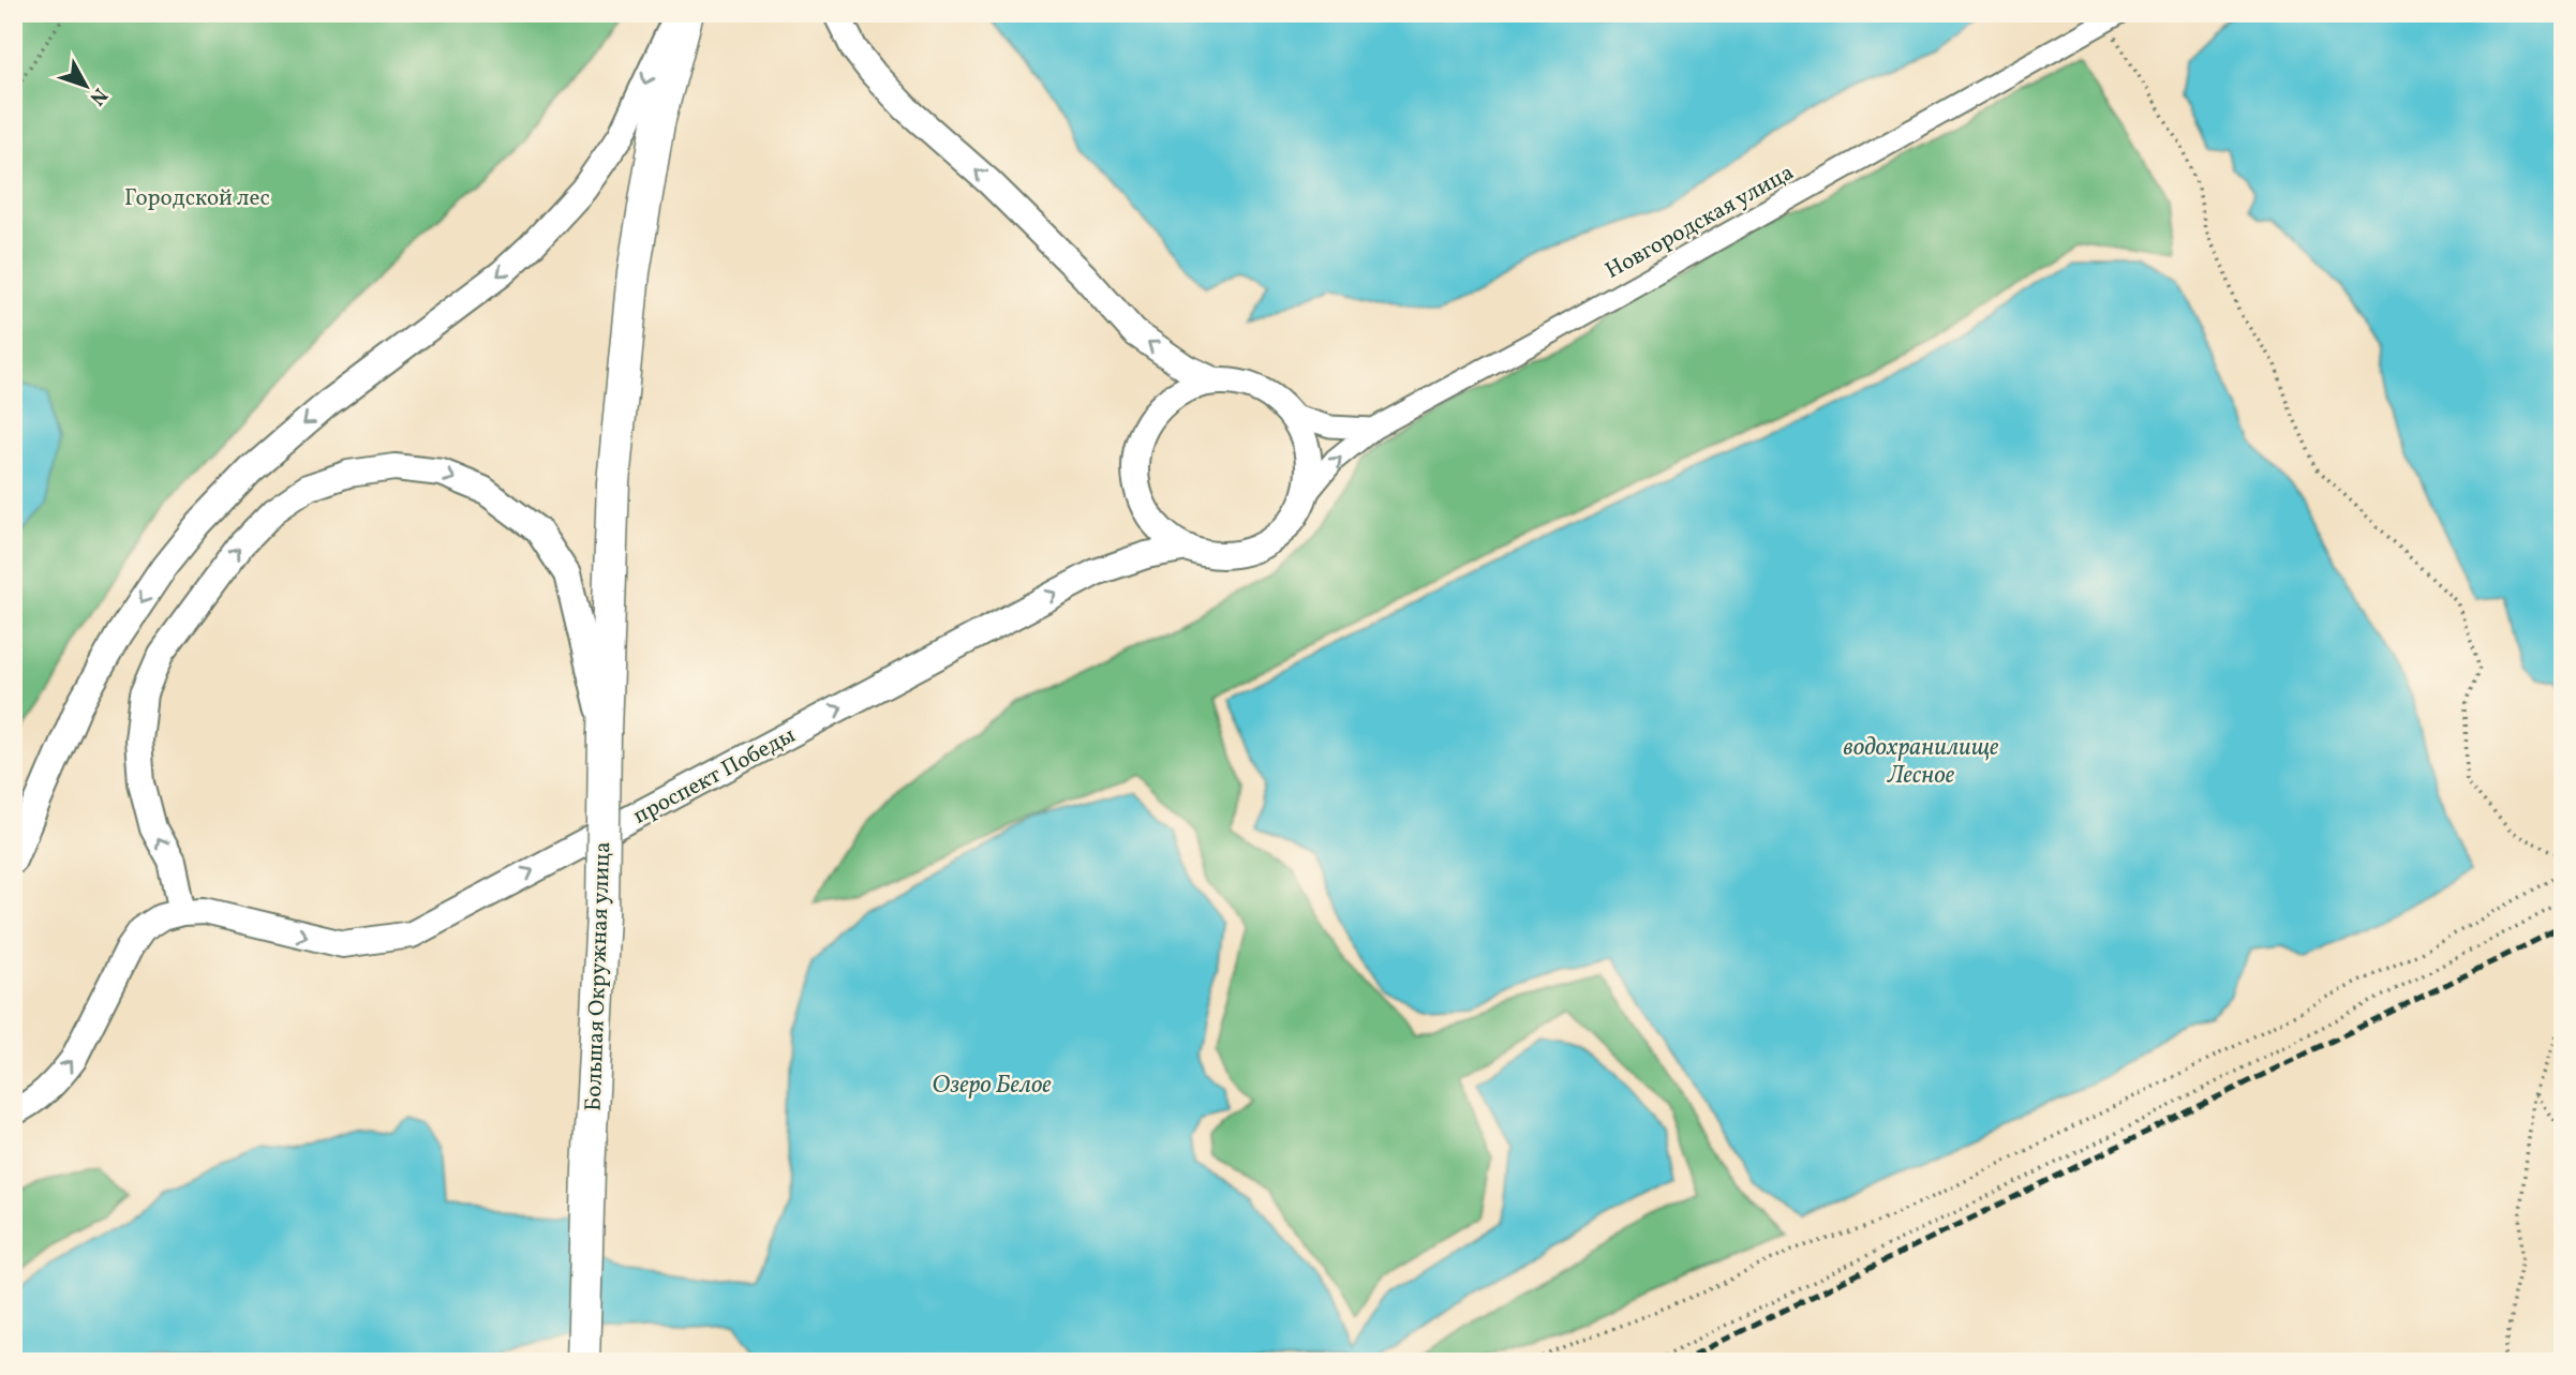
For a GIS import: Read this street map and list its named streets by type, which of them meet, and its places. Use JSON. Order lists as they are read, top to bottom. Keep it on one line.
{"streets":{"highway":["Большая Окружная улица"],"main road":["проспект Победы"],"street":["Новгородская улица"]},"crossings":[["Новгородская улица","проспект Победы"]],"one_way":["проспект Победы"],"water":["водохранилище Лесное","Озеро Белое"],"parks":["Городской лес"],"north":"bottom right"}
